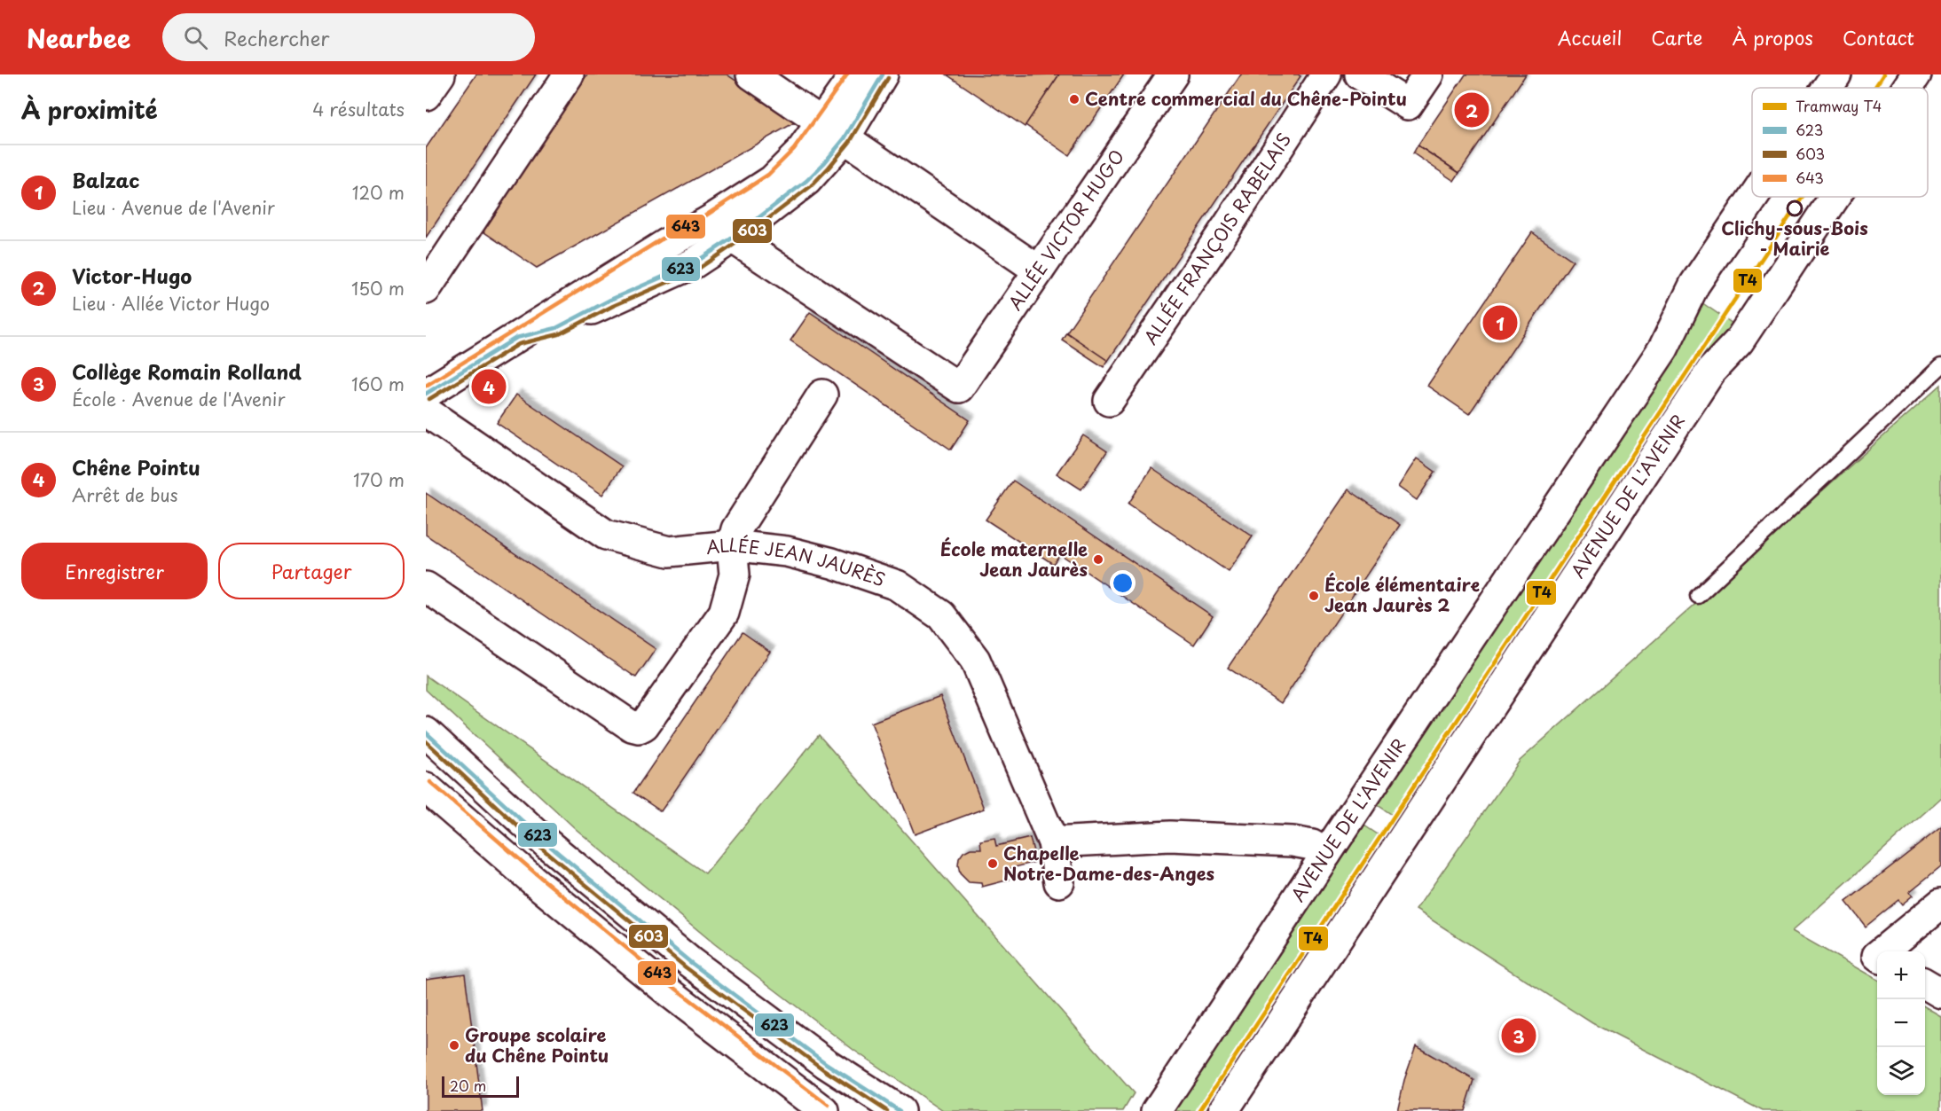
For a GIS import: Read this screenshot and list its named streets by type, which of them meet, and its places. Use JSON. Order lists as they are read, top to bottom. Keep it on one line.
{"streets":{"street":["ALLÉE VICTOR HUGO","ALLÉE FRANÇOIS RABELAIS","AVENUE DE L'AVENIR","ALLÉE JEAN JAURÈS"]},"places":["Centre commercial du Chêne-Pointu","Clichy-sous-Bois - Mairie","École maternelle Jean Jaurès","École élémentaire Jean Jaurès 2","Chapelle Notre-Dame-des-Anges","Groupe scolaire du Chêne Pointu"],"lines":["tram line T4","transit line 623","transit line 643","transit line 603"],"legend":["Tramway T4","623","603","643"],"scale_bar":"20 m","page":{"header":"Nearbee","search":"Rechercher","nav":["Accueil","Carte","À propos","Contact"],"heading":["À proximité","4 résultats"],"pins":["2","1","4","3"],"list":[{"mark":"1","name":"Balzac","note":"Lieu · Avenue de l'Avenir","value":"120 m"},{"mark":"2","name":"Victor-Hugo","note":"Lieu · Allée Victor Hugo","value":"150 m"},{"mark":"3","name":"Collège Romain Rolland","note":"École · Avenue de l'Avenir","value":"160 m"},{"mark":"4","name":"Chêne Pointu","note":"Arrêt de bus","value":"170 m"}],"buttons":["Enregistrer","Partager"],"map_buttons":["+","−"],"scale":"20 m"}}
